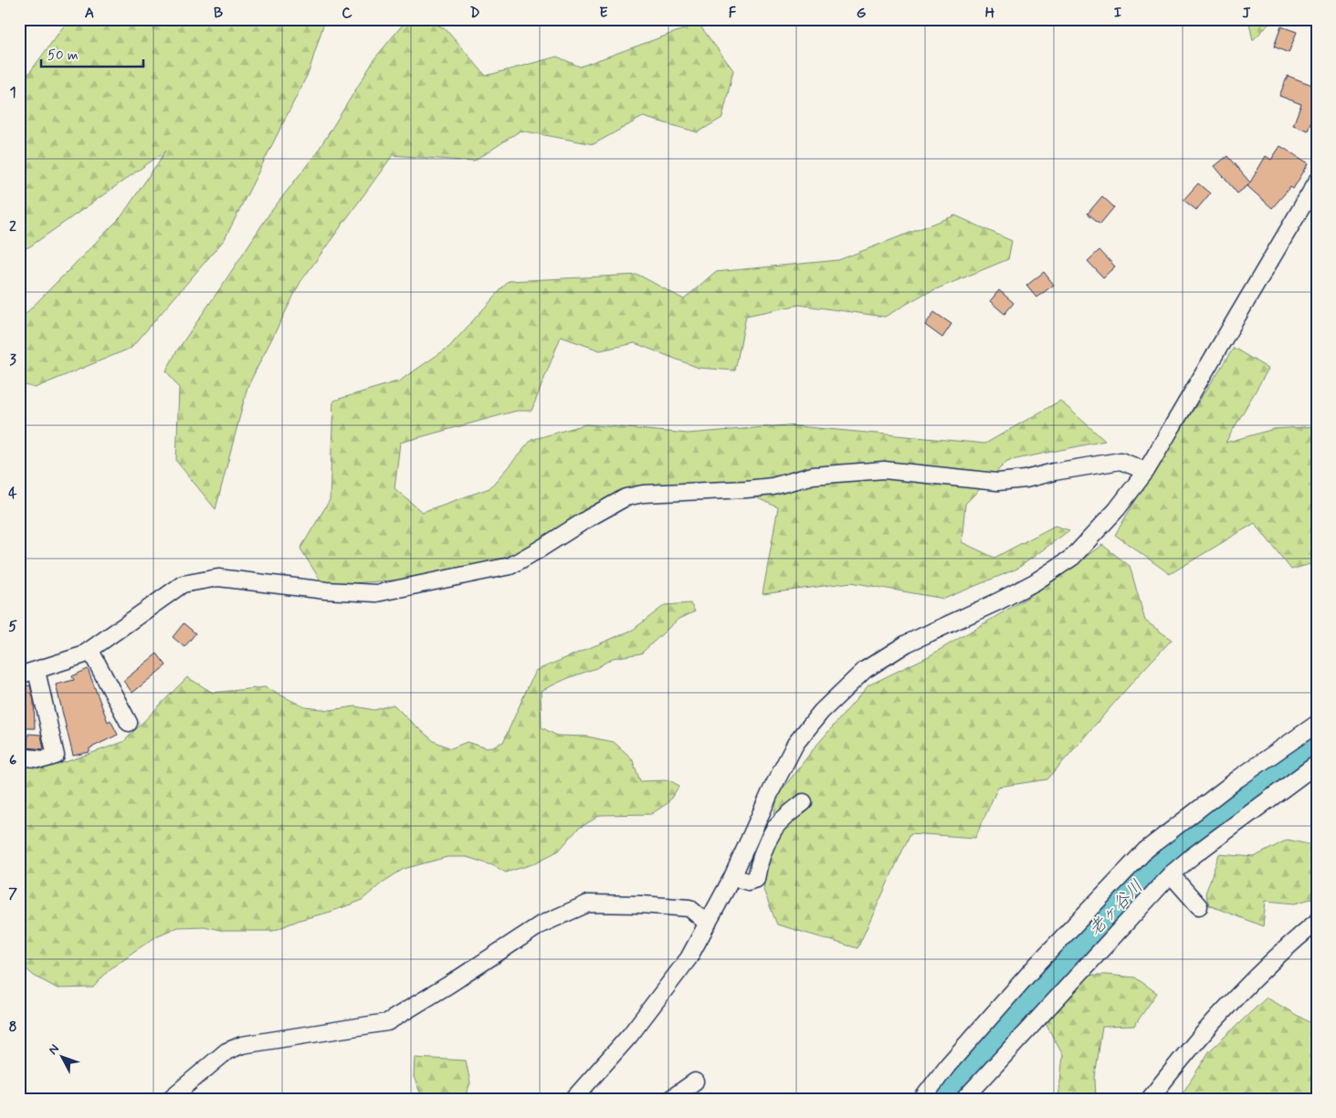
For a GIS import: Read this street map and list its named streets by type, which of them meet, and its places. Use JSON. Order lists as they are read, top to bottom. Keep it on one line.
{"water":["老ヶ谷川"],"scale_bar":"50 m","north":"top left","grid":{"columns":["A","B","C","D","E","F","G","H","I","J"],"rows":["1","2","3","4","5","6","7","8"]}}
